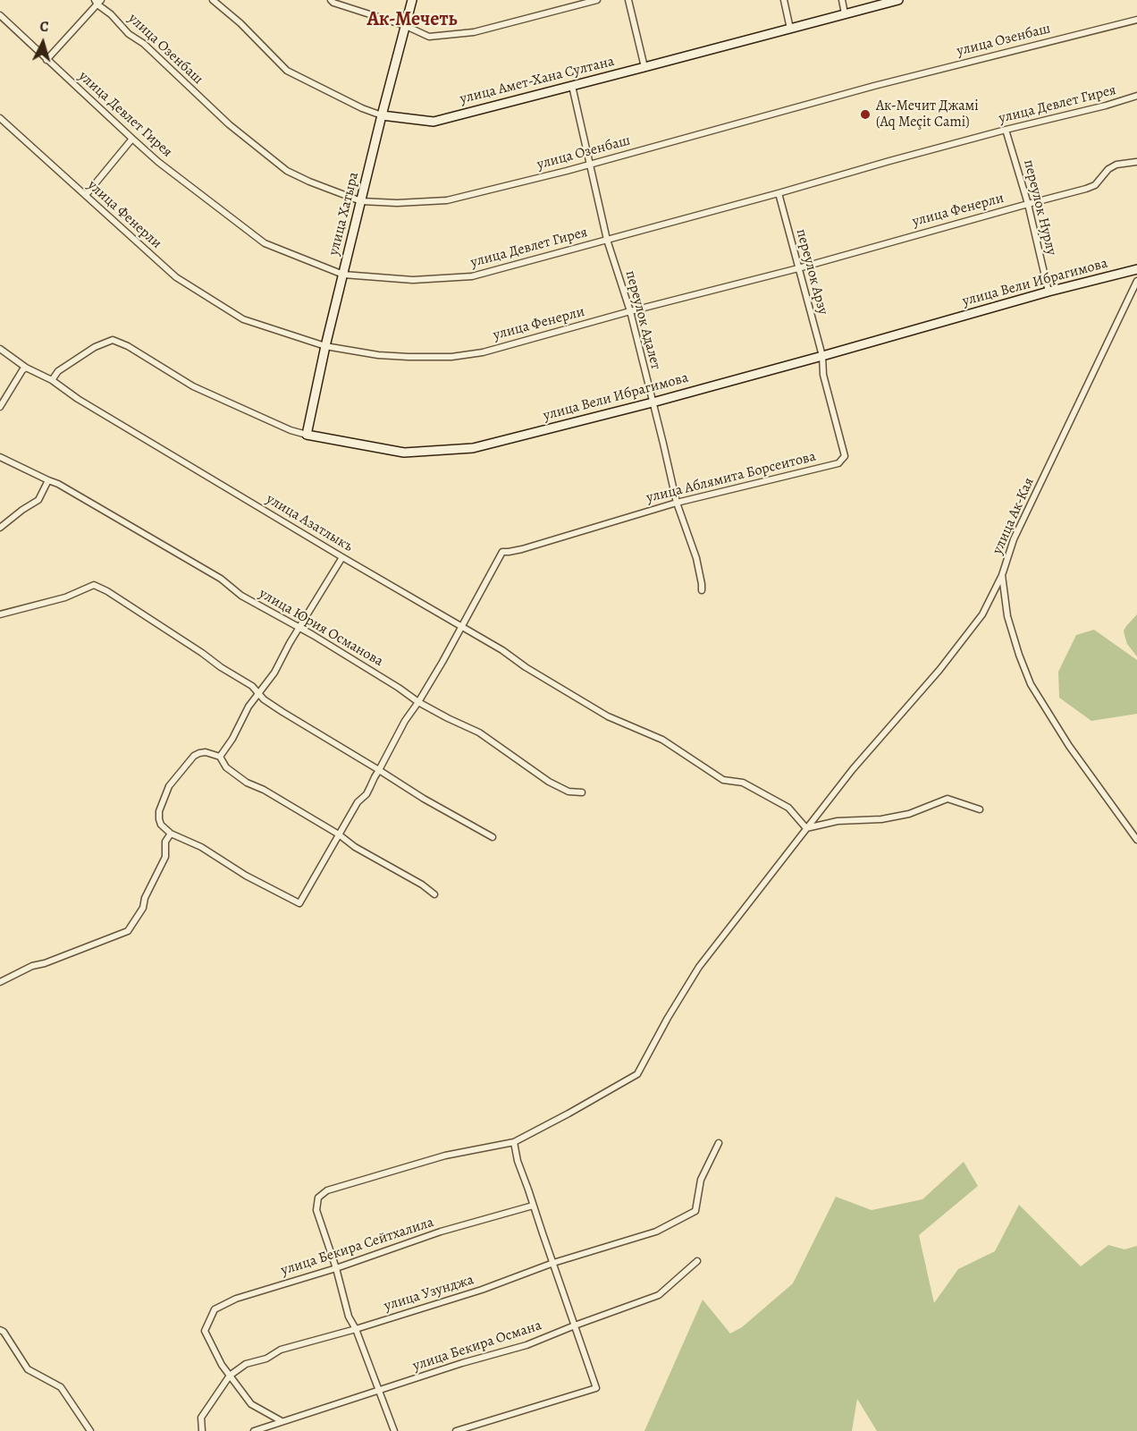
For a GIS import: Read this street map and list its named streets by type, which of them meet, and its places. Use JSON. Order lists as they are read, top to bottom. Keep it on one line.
{"streets":{"street":["улица Озенбаш","улица Амет-Хана Султана","улица Девлет Гирея","переулок Нурлу","улица Фенерли","улица Хатыра","переулок Арзу","улица Вели Ибрагимова","переулок Адалет","улица Аблямита Борсеитова","улица Ак-Кая","улица Азатлыкъ","улица Юрия Османова","улица Бекира Сейтхалила","улица Узунджа","улица Бекира Османа"]},"crossings":[["улица Озенбаш","улица Хатыра"],["улица Озенбаш","переулок Адалет"],["улица Амет-Хана Султана","улица Хатыра"],["улица Амет-Хана Султана","переулок Адалет"],["улица Девлет Гирея","переулок Нурлу"],["улица Девлет Гирея","улица Хатыра"],["улица Девлет Гирея","переулок Арзу"],["улица Девлет Гирея","переулок Адалет"],["переулок Нурлу","улица Фенерли"],["переулок Нурлу","улица Вели Ибрагимова"],["улица Фенерли","улица Хатыра"],["улица Фенерли","переулок Арзу"],["улица Фенерли","переулок Адалет"],["улица Хатыра","улица Вели Ибрагимова"],["переулок Арзу","улица Вели Ибрагимова"],["переулок Арзу","улица Аблямита Борсеитова"],["улица Вели Ибрагимова","переулок Адалет"],["улица Вели Ибрагимова","улица Аблямита Борсеитова"],["улица Вели Ибрагимова","улица Азатлыкъ"],["переулок Адалет","улица Аблямита Борсеитова"],["улица Аблямита Борсеитова","улица Азатлыкъ"],["улица Бекира Сейтхалила","улица Узунджа"]],"districts":["Ак-Мечеть"],"places":["Ак-Мечит Джамі (Aq Meçit Cami)"],"north":"top"}
